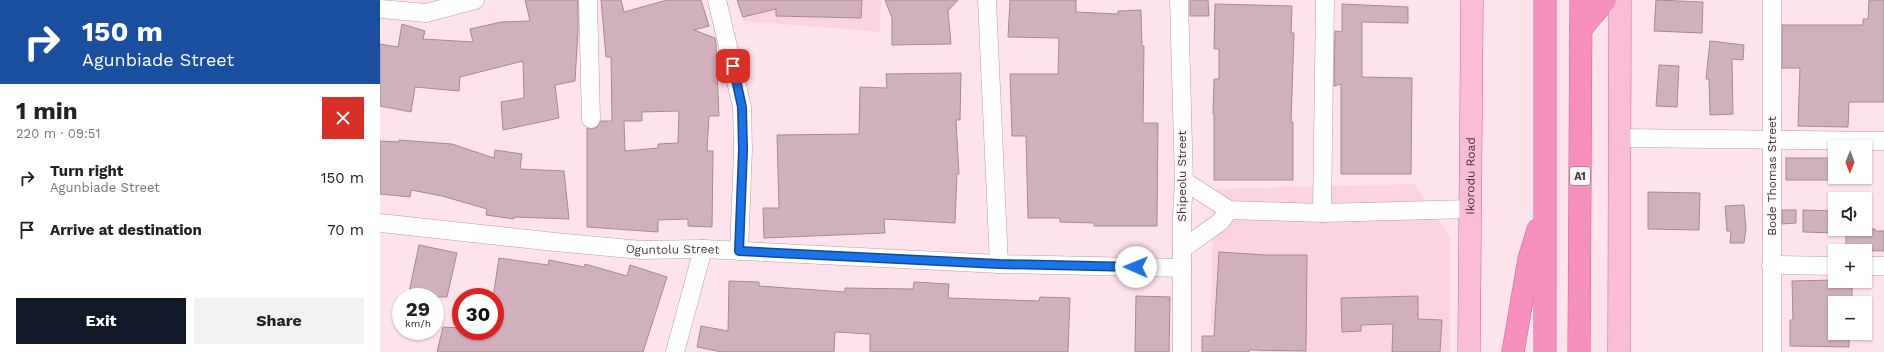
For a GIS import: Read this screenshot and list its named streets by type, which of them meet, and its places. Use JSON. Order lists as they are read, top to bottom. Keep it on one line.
{"streets":{"highway":["A1"],"main road":["Ikorodu Road"],"street":["Shipeolu Street","Bode Thomas Street","Oguntolu Street"]},"crossings":[["Shipeolu Street","Oguntolu Street"]],"north":"bottom","page":{"turn":["150 m","Agunbiade Street"],"heading":["1 min","220 m · 09:51"],"map_buttons":["+","−"],"list":[{"name":"Turn right","note":"Agunbiade Street","value":"150 m"},{"name":"Arrive at destination","value":"70 m"}],"speed":"29 km/h","limit":"30","buttons":["Exit","Share"]}}
